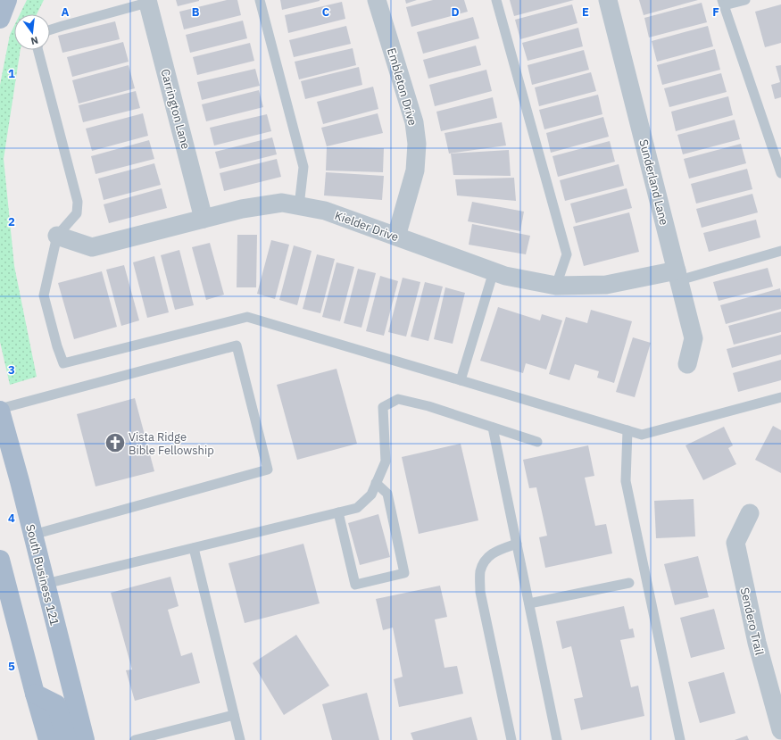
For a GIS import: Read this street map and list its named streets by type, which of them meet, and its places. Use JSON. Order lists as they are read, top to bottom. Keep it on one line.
{"streets":{"main road":["South Business 121"],"street":["Embleton Drive","Carrington Lane","Sunderland Lane","Kielder Drive","Sendero Trail"]},"crossings":[["Embleton Drive","Kielder Drive"],["Carrington Lane","Kielder Drive"],["Sunderland Lane","Kielder Drive"]],"places":{"church":["Vista Ridge Bible Fellowship"]},"north":"bottom","grid":{"columns":["A","B","C","D","E","F"],"rows":["1","2","3","4","5"]}}
